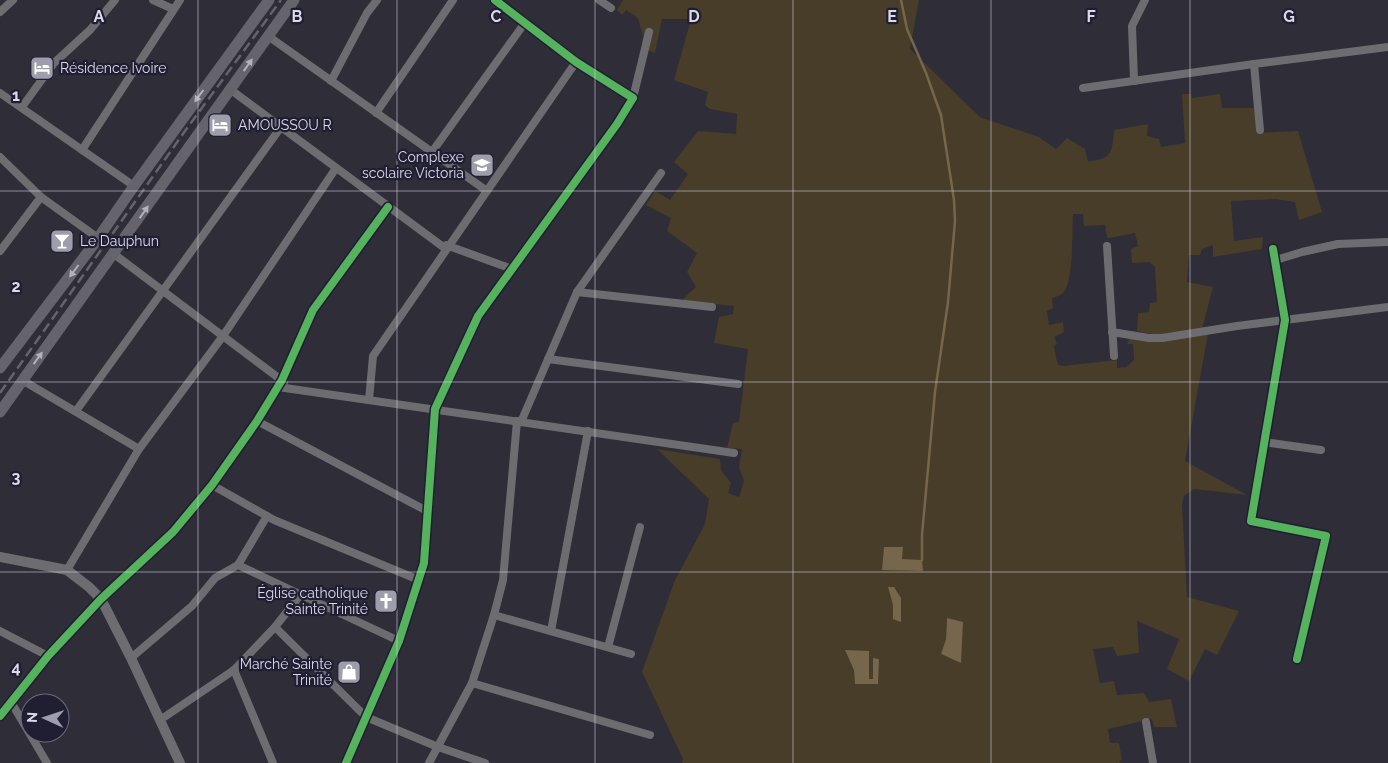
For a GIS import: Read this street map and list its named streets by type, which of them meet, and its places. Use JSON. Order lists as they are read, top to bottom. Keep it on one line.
{"places":{"hotel":["Résidence Ivoire","AMOUSSOU R"],"school or university":["Complexe scolaire Victoria"],"bar":["Le Dauphun"],"church":["Église catholique Sainte Trinité"],"shop":["Marché Sainte Trinité"]},"north":"left","grid":{"columns":["A","B","C","D","E","F","G"],"rows":["1","2","3","4"]}}
